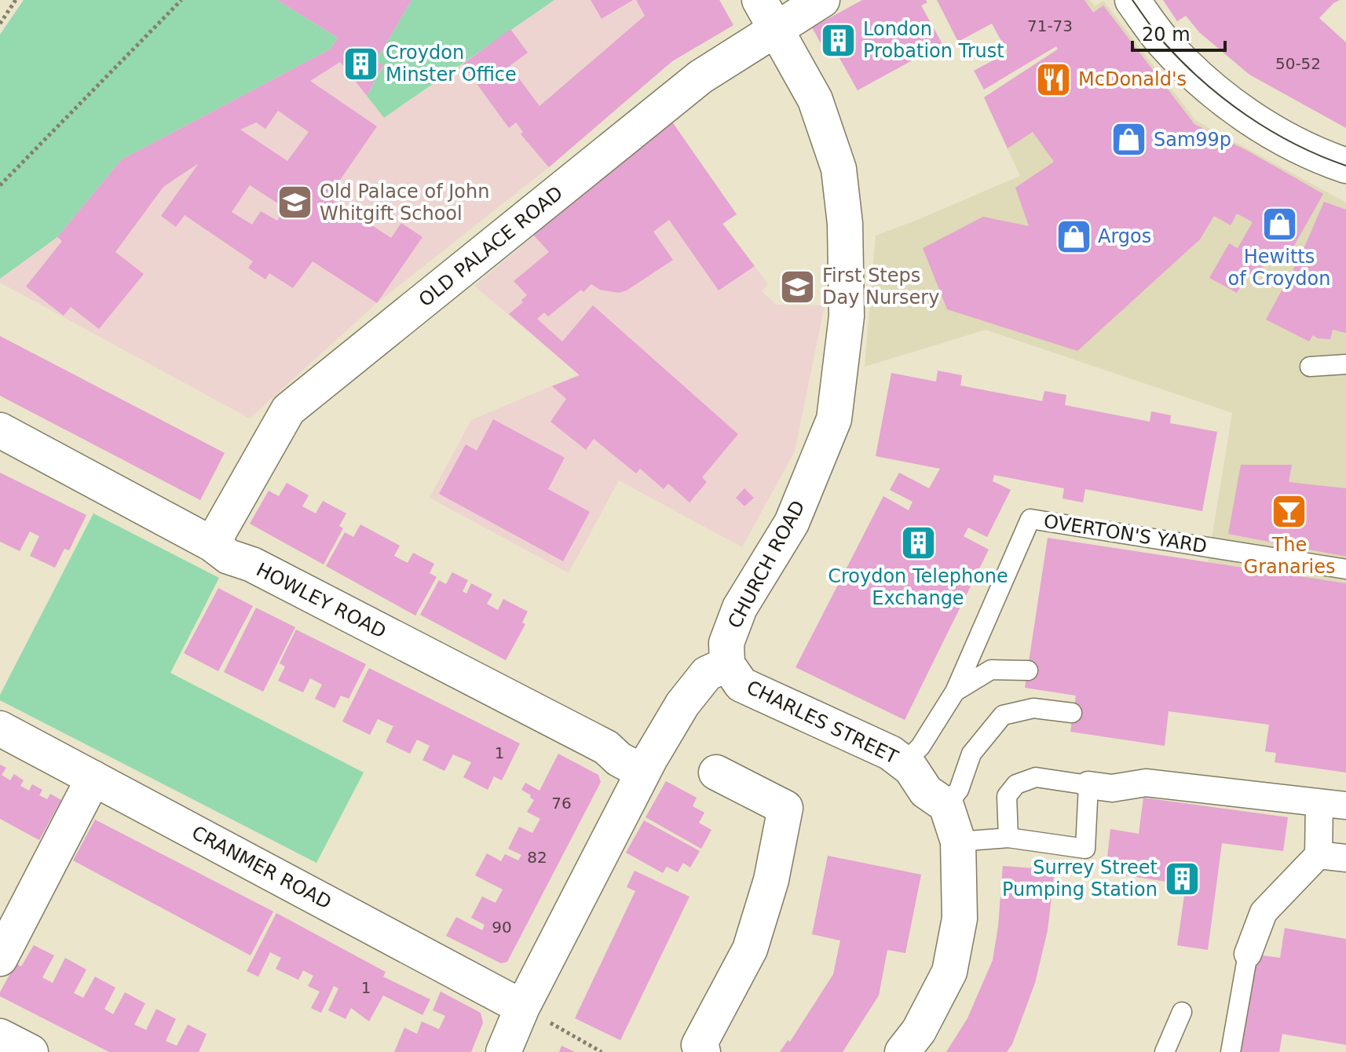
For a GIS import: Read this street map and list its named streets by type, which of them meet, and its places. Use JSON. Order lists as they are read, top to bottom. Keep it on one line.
{"streets":{"street":["OLD PALACE ROAD","CHURCH ROAD","HOWLEY ROAD","CHARLES STREET","CRANMER ROAD"],"lane":["OVERTON'S YARD"]},"crossings":[["OLD PALACE ROAD","CHURCH ROAD"],["OLD PALACE ROAD","HOWLEY ROAD"],["OVERTON'S YARD","CHARLES STREET"],["CHURCH ROAD","CHARLES STREET"]],"places":{"building":["London Probation Trust","Croydon Minster Office","Croydon Telephone Exchange","Surrey Street Pumping Station"],"restaurant":["McDonald's"],"shop":["Sam99p","Hewitts of Croydon","Argos"],"school or university":["Old Palace of John Whitgift School","First Steps Day Nursery"],"bar":["The Granaries"]},"house_numbers":["71-73","50-52","1","76","82","90","1"],"scale_bar":"20 m"}
